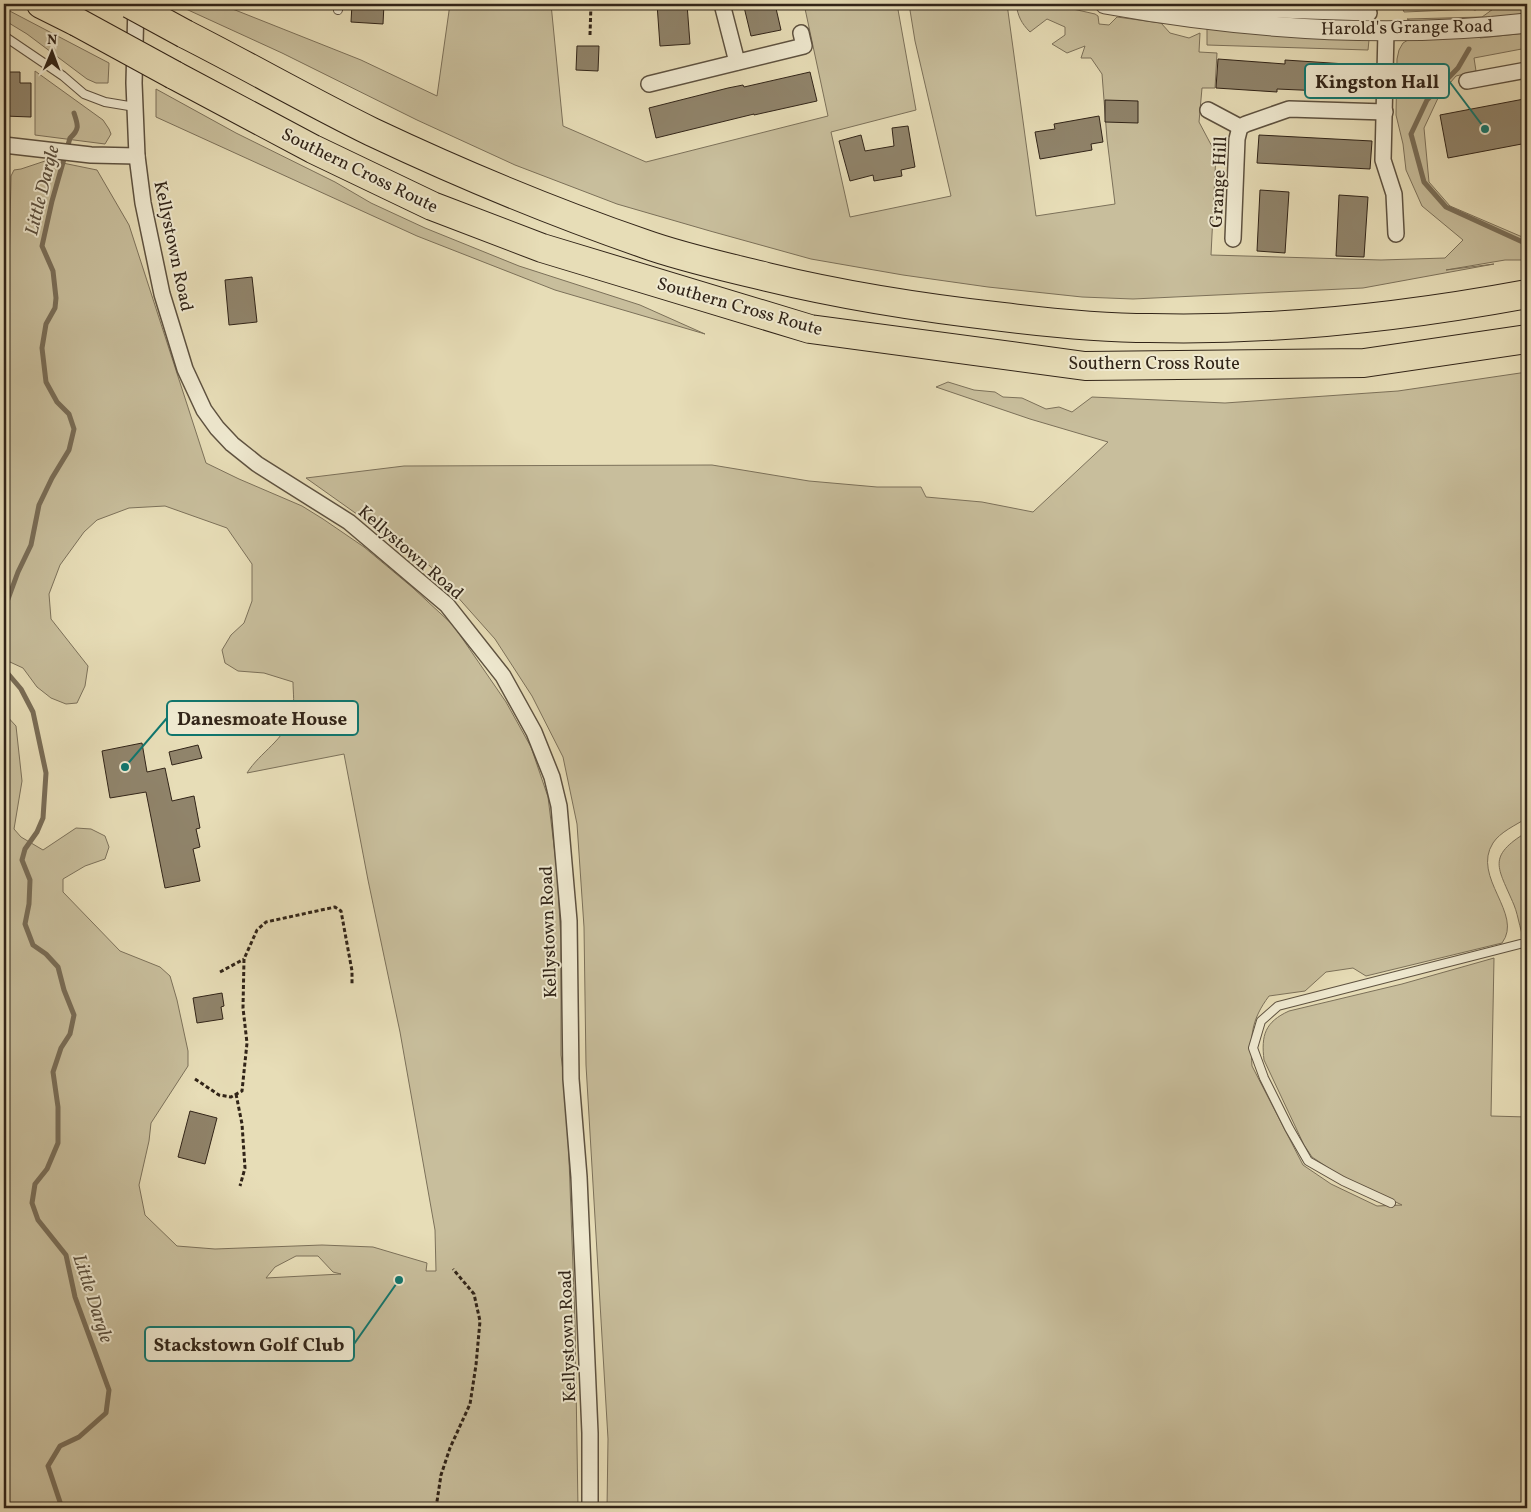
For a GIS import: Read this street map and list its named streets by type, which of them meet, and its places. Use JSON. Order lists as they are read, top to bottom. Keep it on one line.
{"streets":{"highway":["Southern Cross Route"],"street":["Harold's Grange Road","Grange Hill","Kellystown Road"]},"water":["Little Dargle"],"places":["Kingston Hall","Danesmoate House","Stackstown Golf Club"],"north":"top"}
